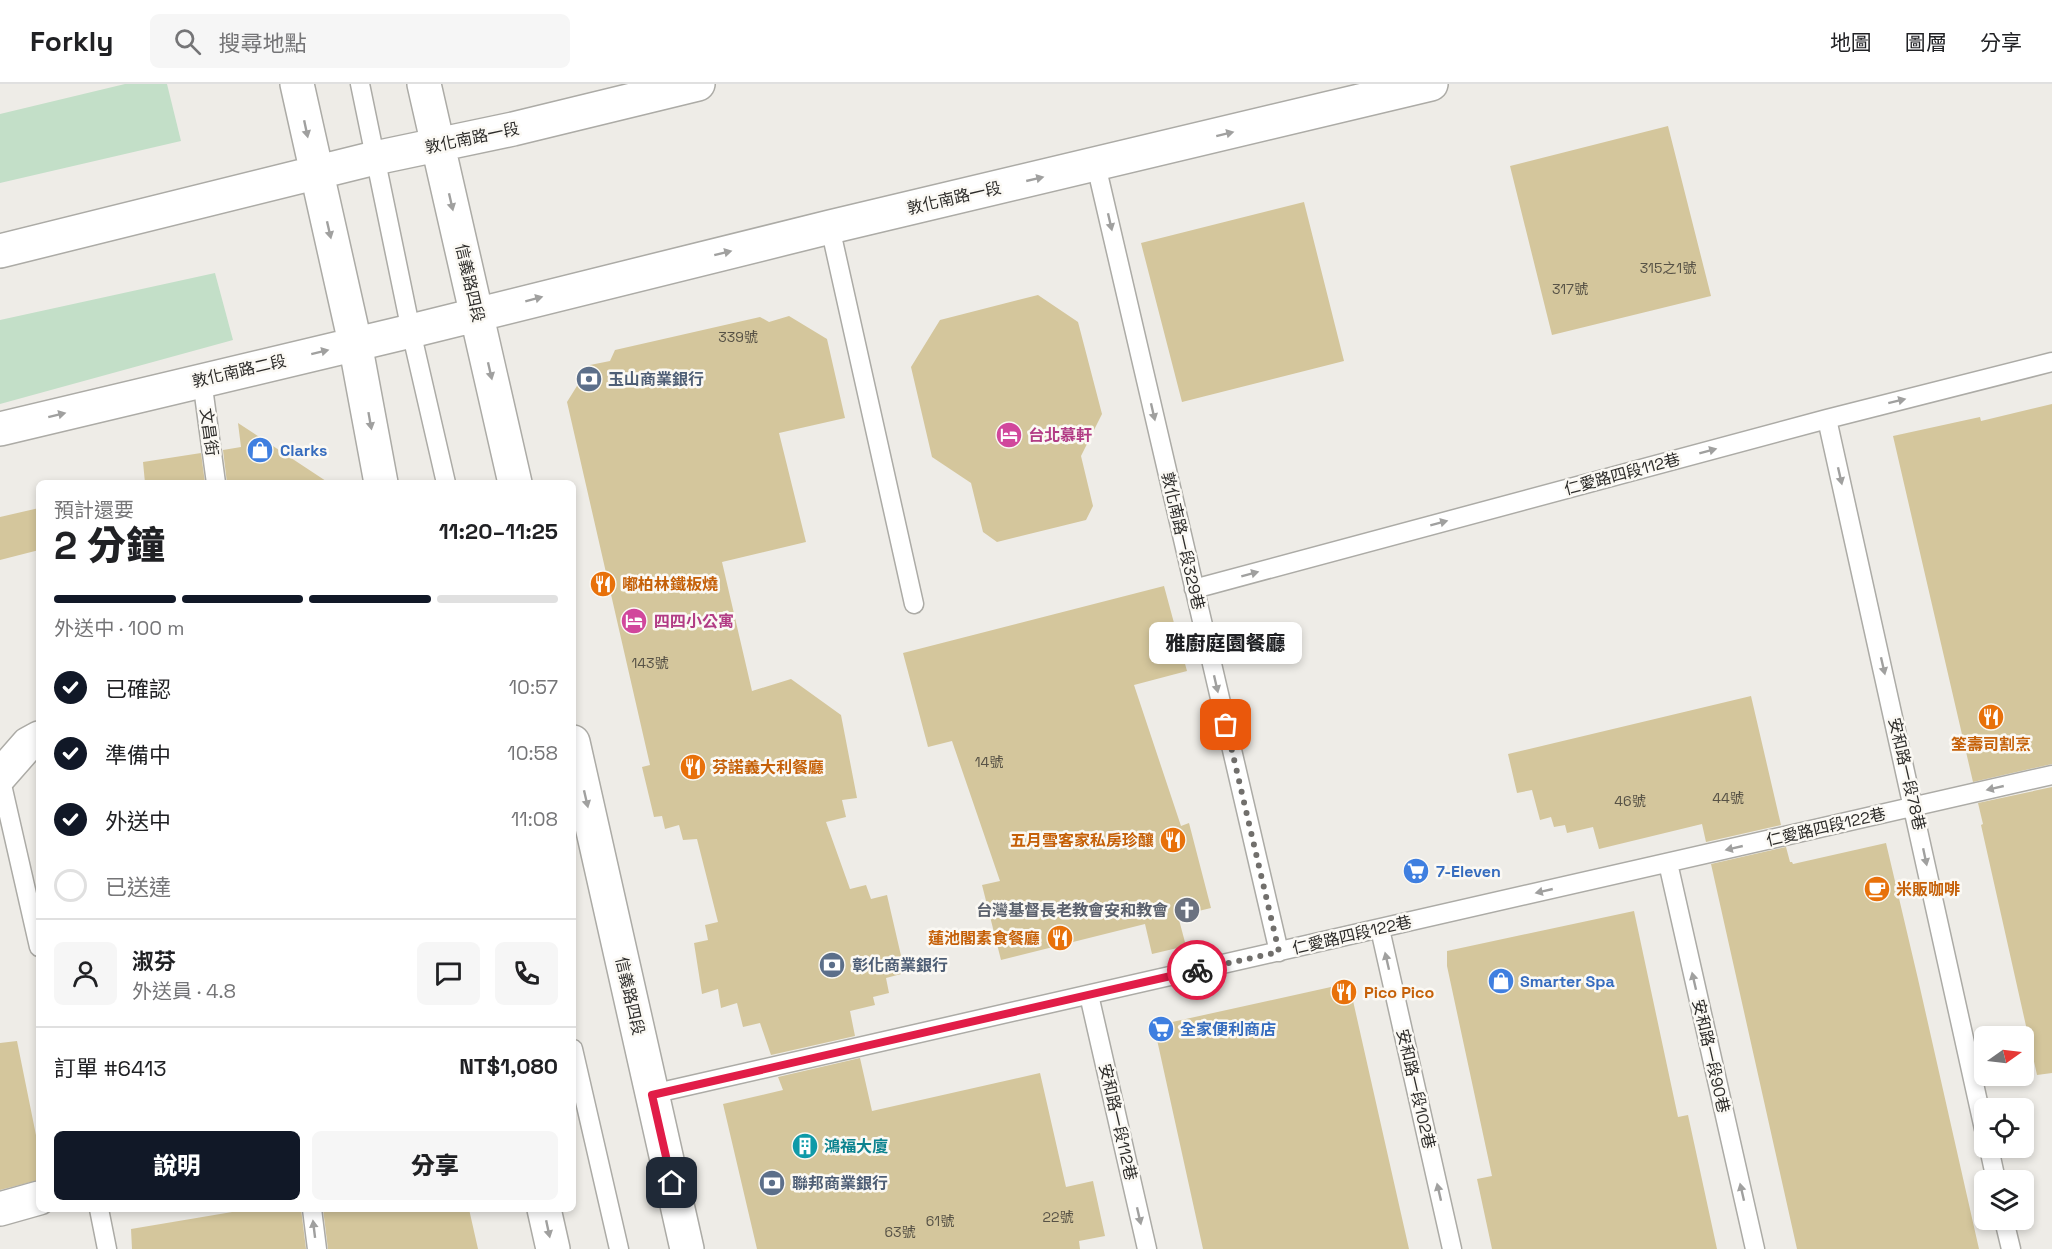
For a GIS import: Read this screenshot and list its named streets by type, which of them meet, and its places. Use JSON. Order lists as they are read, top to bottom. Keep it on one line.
{"streets":{"main road":["敦化南路一段","信義路四段","敦化南路二段"],"lane":["文昌街","仁愛路四段112巷","敦化南路一段329巷","安和路一段78巷","仁愛路四段122巷","安和路一段90巷","安和路一段102巷","安和路一段112巷"]},"crossings":[["敦化南路一段","信義路四段"],["敦化南路一段","敦化南路二段"],["敦化南路一段","敦化南路一段329巷"],["信義路四段","敦化南路二段"],["信義路四段","仁愛路四段122巷"],["敦化南路二段","文昌街"],["仁愛路四段112巷","敦化南路一段329巷"],["仁愛路四段112巷","安和路一段78巷"],["敦化南路一段329巷","仁愛路四段122巷"],["安和路一段78巷","仁愛路四段122巷"],["仁愛路四段122巷","安和路一段90巷"],["仁愛路四段122巷","安和路一段102巷"],["仁愛路四段122巷","安和路一段112巷"]],"one_way":["敦化南路一段","仁愛路四段112巷","敦化南路一段329巷","安和路一段78巷","仁愛路四段122巷","安和路一段90巷","安和路一段102巷","安和路一段112巷"],"places":{"bank":["玉山商業銀行","彰化商業銀行","聯邦商業銀行"],"hotel":["台北慕軒","四四小公寓"],"shop":["Clarks","Smarter Spa"],"restaurant":["嘟柏林鐵板燒","筌壽司割烹","芬諾義大利餐廳","五月雪客家私房珍釀","蓮池閣素食餐廳","Pico Pico"],"other":["雅廚庭園餐廳"],"supermarket":["7-Eleven","全家便利商店"],"cafe":["米販咖啡"],"church":["台灣基督長老教會安和教會"],"building":["鴻福大廈"]},"house_numbers":["315之1號","317號","339號","143號","14號","44號","46號","22號","61號","63號"],"north":"right","page":{"header":"Forkly","search":"搜尋地點","nav":["地圖","圖層","分享"],"heading":["2 分鐘","預計還要","11:20–11:25"],"panel":["淑芬","外送員 · 4.8","訂單 #6413","NT$1,080"],"bar":"外送中 · 100 m","bubble":"雅廚庭園餐廳","list":[["已確認","10:57"],["準備中","10:58"],["外送中","11:08"],"已送達"],"buttons":["說明","分享"]}}
